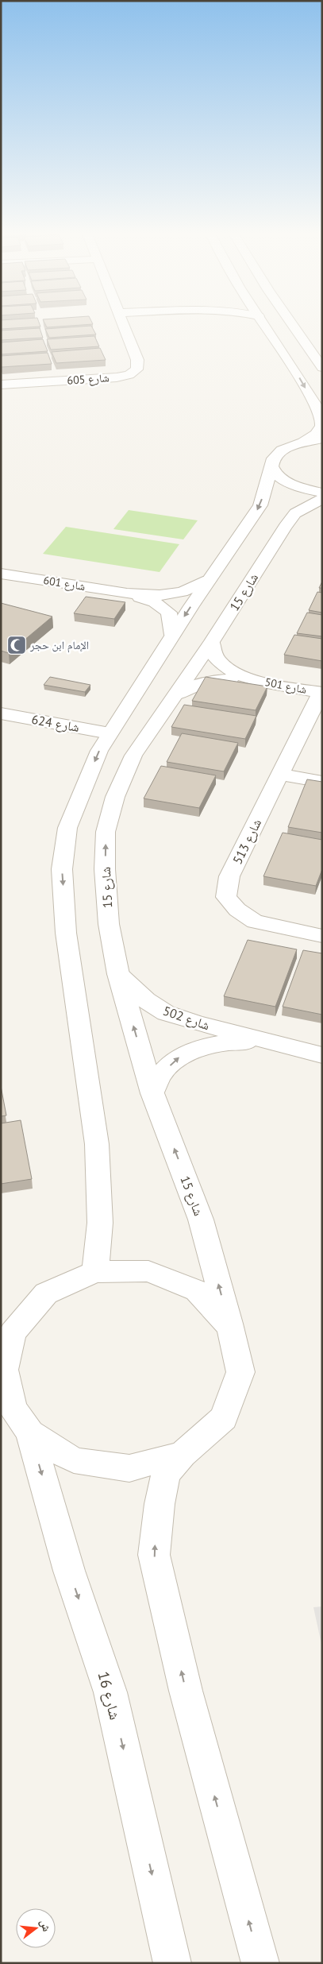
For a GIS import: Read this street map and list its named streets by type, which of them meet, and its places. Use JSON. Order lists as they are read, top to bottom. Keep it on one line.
{"streets":{"street":["شارع 605","شارع 601","شارع 15","شارع 501","شارع 624","شارع 513","شارع 502","شارع 16"]},"crossings":[["شارع 15","شارع 501"],["شارع 15","شارع 502"],["شارع 501","شارع 513"]],"places":{"mosque":["الإمام ابن حجر"]},"north":"right"}
